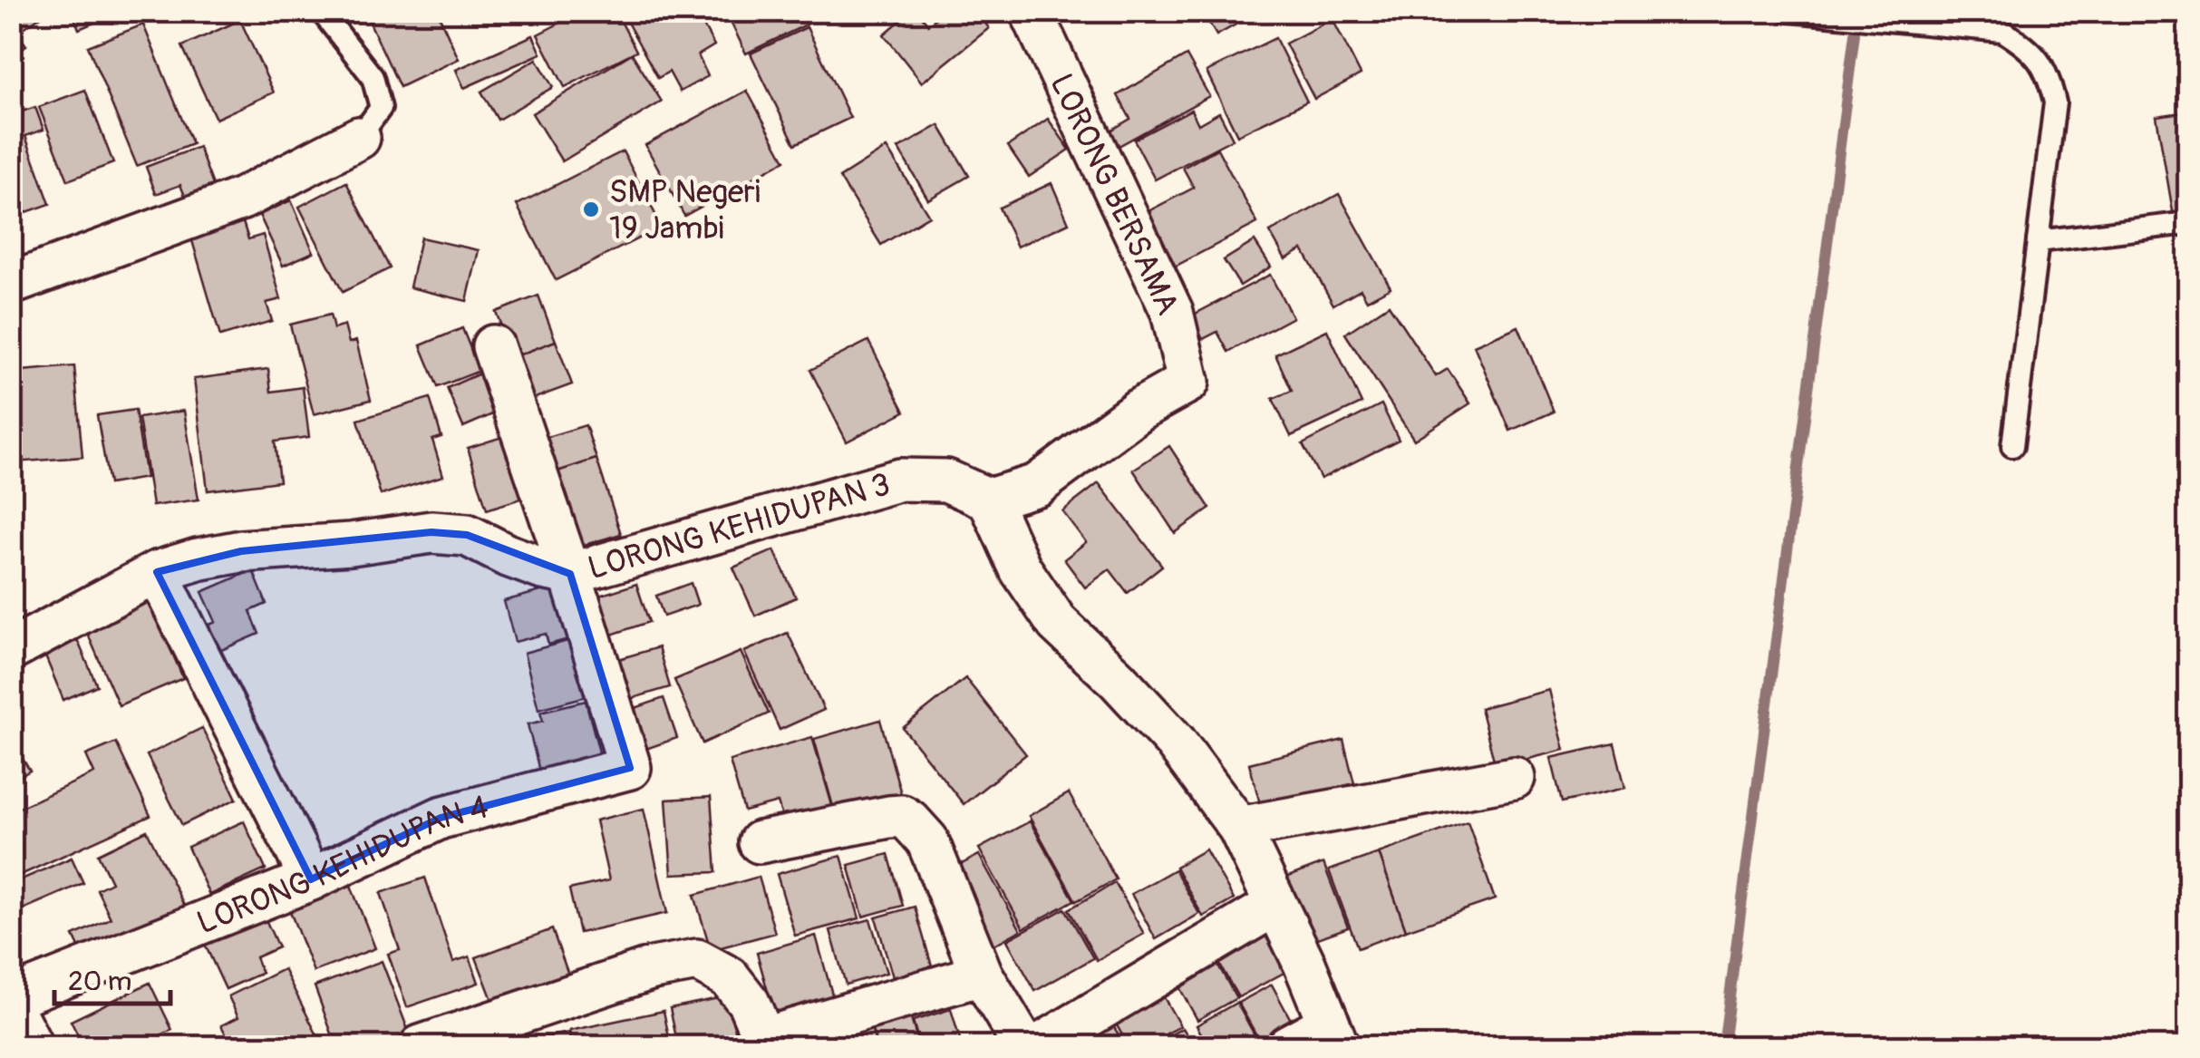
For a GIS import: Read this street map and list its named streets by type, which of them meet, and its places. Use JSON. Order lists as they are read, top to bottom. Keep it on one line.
{"streets":{"street":["LORONG BERSAMA","LORONG KEHIDUPAN 3","LORONG KEHIDUPAN 4"]},"crossings":[["LORONG BERSAMA","LORONG KEHIDUPAN 3"],["LORONG KEHIDUPAN 3","LORONG KEHIDUPAN 4"]],"places":["SMP Negeri 19 Jambi"],"scale_bar":"20 m"}
